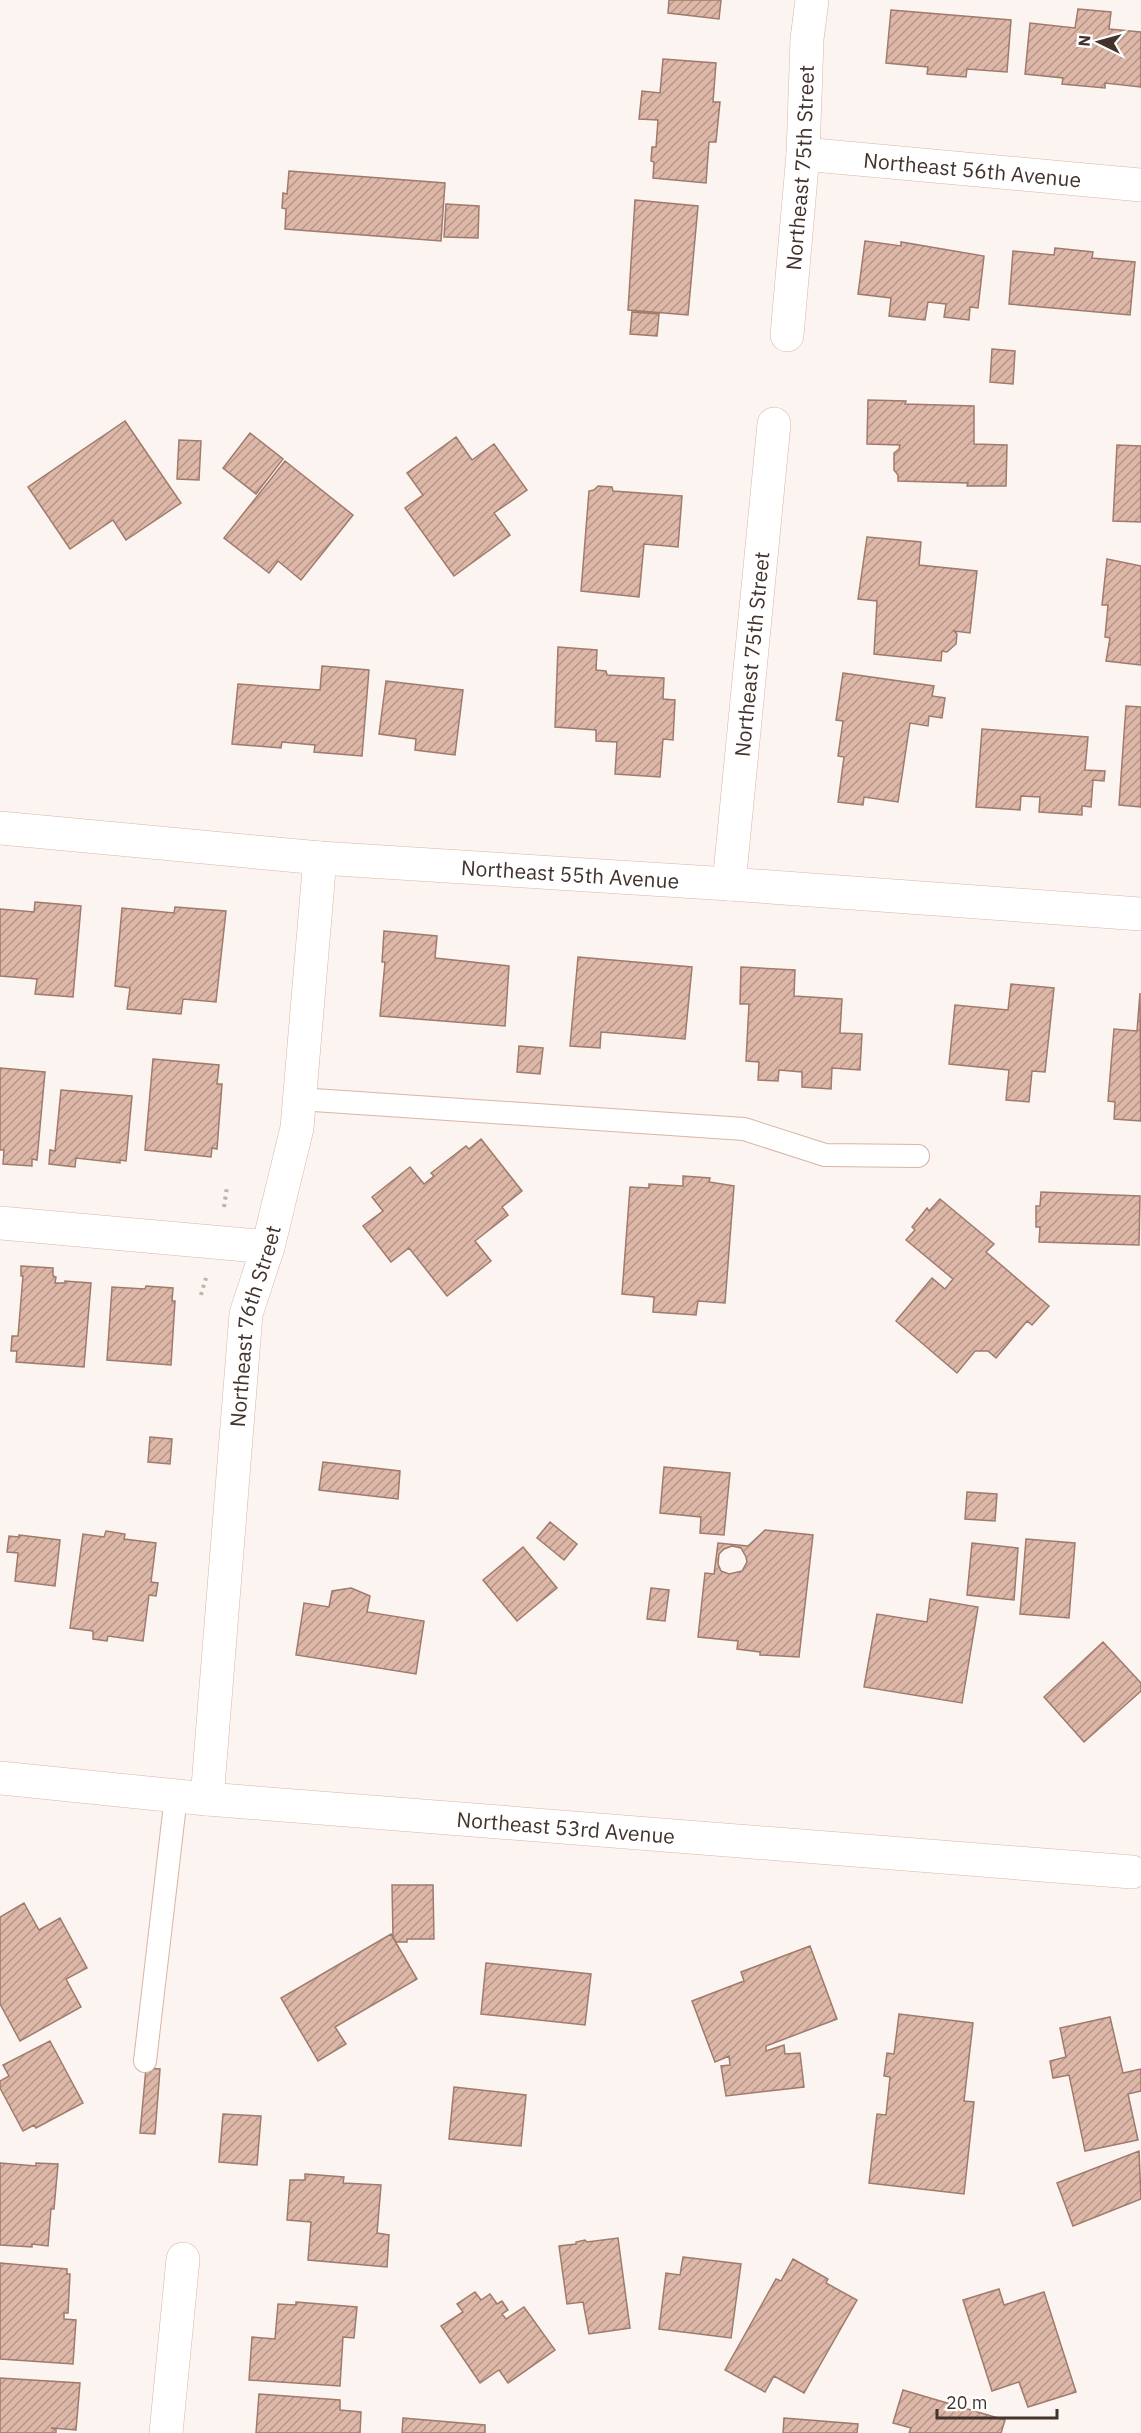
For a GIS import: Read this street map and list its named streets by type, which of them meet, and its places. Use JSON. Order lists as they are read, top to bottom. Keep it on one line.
{"streets":{"street":["Northeast 75th Street","Northeast 56th Avenue","Northeast 55th Avenue","Northeast 76th Street","Northeast 53rd Avenue"]},"crossings":[["Northeast 75th Street","Northeast 56th Avenue"],["Northeast 75th Street","Northeast 55th Avenue"],["Northeast 55th Avenue","Northeast 76th Street"],["Northeast 76th Street","Northeast 53rd Avenue"]],"scale_bar":"20 m","north":"left"}
